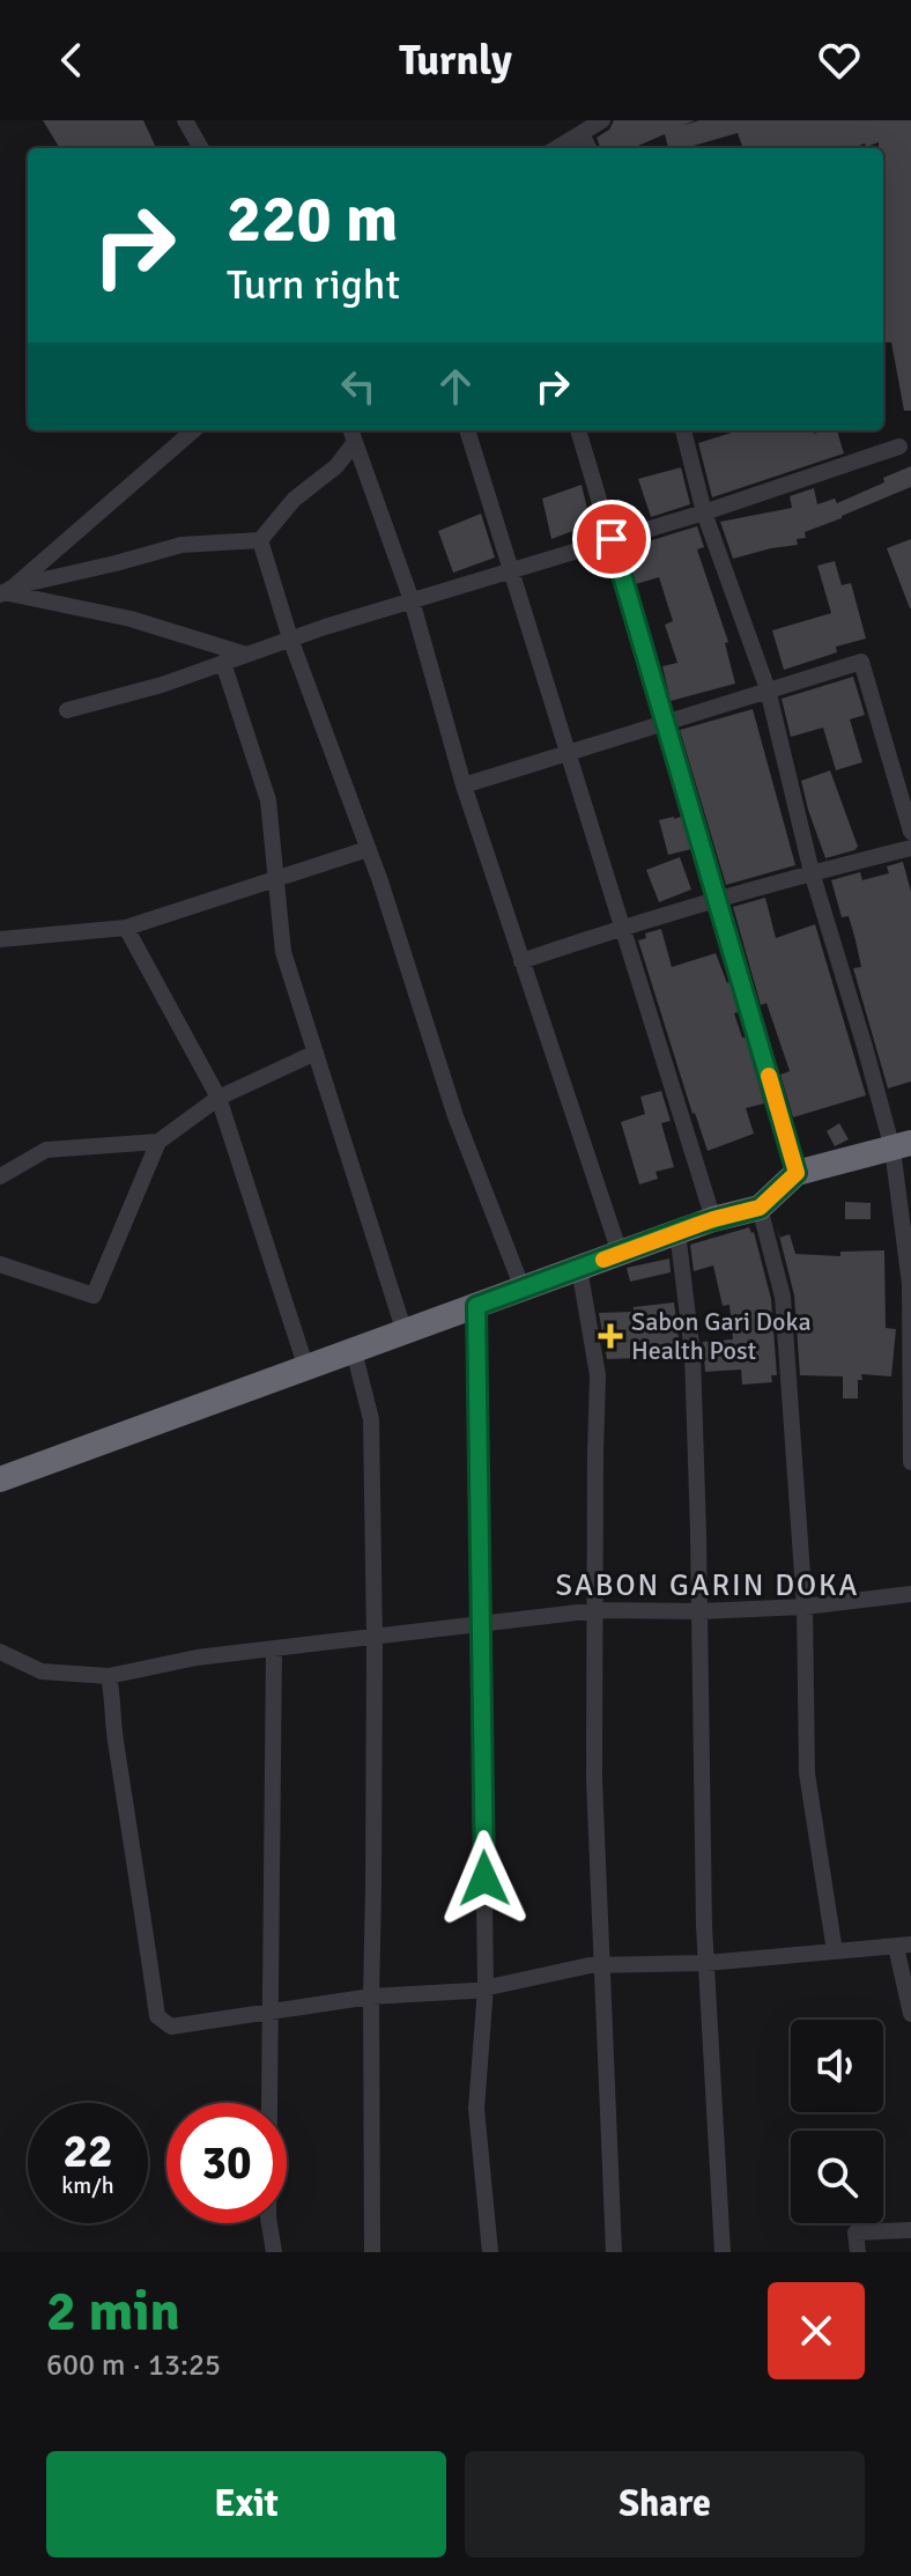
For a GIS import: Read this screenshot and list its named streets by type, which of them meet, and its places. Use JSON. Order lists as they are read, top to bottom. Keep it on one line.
{"districts":["SABON GARIN DOKA"],"places":{"health":["Sabon Gari Doka Health Post"]},"page":{"header":"Turnly","turn":["220 m","Turn right"],"speed":"22 km/h","limit":"30","heading":["2 min","600 m · 13:25"],"buttons":["Exit","Share"]}}
